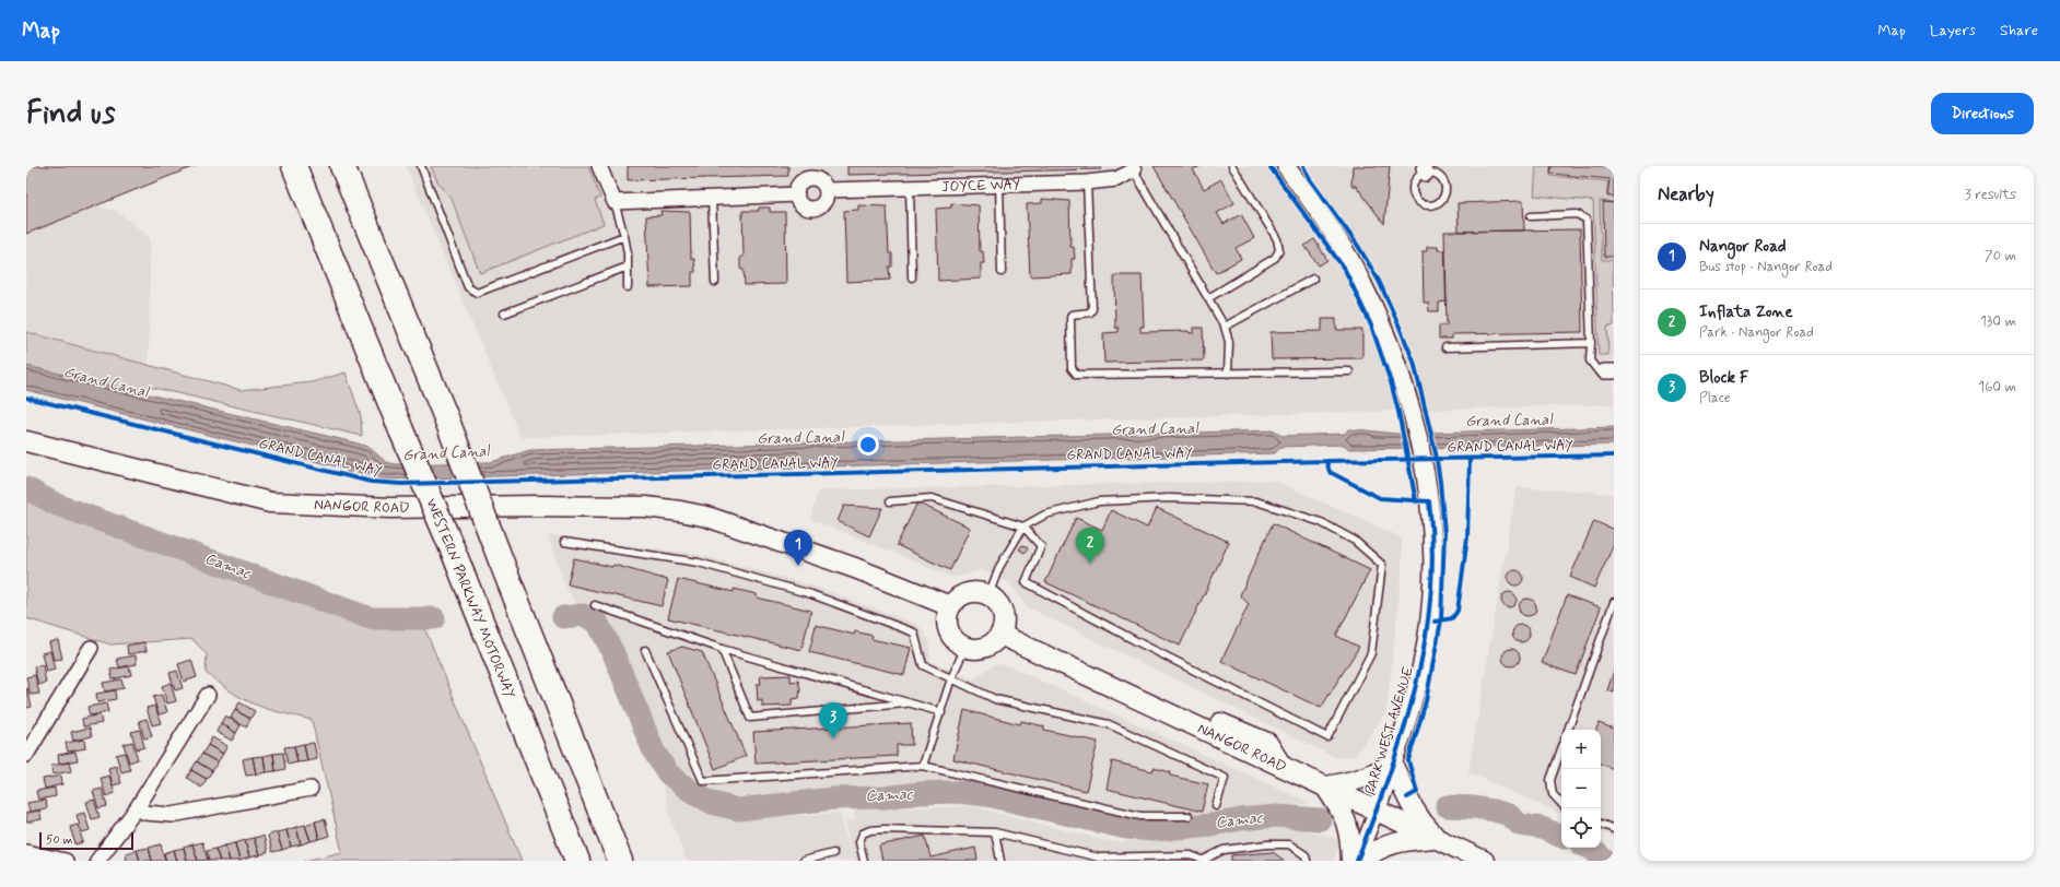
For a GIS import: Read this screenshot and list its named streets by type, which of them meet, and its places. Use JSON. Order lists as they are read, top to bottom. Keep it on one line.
{"streets":{"highway":["WESTERN PARKWAY MOTORWAY"],"main road":["NANGOR ROAD"],"street":["JOYCE WAY","PARK WEST AVENUE"],"cycle path":["GRAND CANAL WAY"]},"crossings":[["NANGOR ROAD","PARK WEST AVENUE"]],"water":["Grand Canal","Camac"],"scale_bar":"50 m","page":{"header":"Map","nav":["Map","Layers","Share"],"buttons":"Directions","title":"Find us","heading":["Nearby","3 results"],"list":[{"mark":"1","name":"Nangor Road","note":"Bus stop · Nangor Road","value":"70 m"},{"mark":"2","name":"Inflata Zone","note":"Park · Nangor Road","value":"130 m"},{"mark":"3","name":"Block F","note":"Place","value":"160 m"}],"pins":["2","1","3"],"map_buttons":["+","−"],"scale":"50 m"}}
